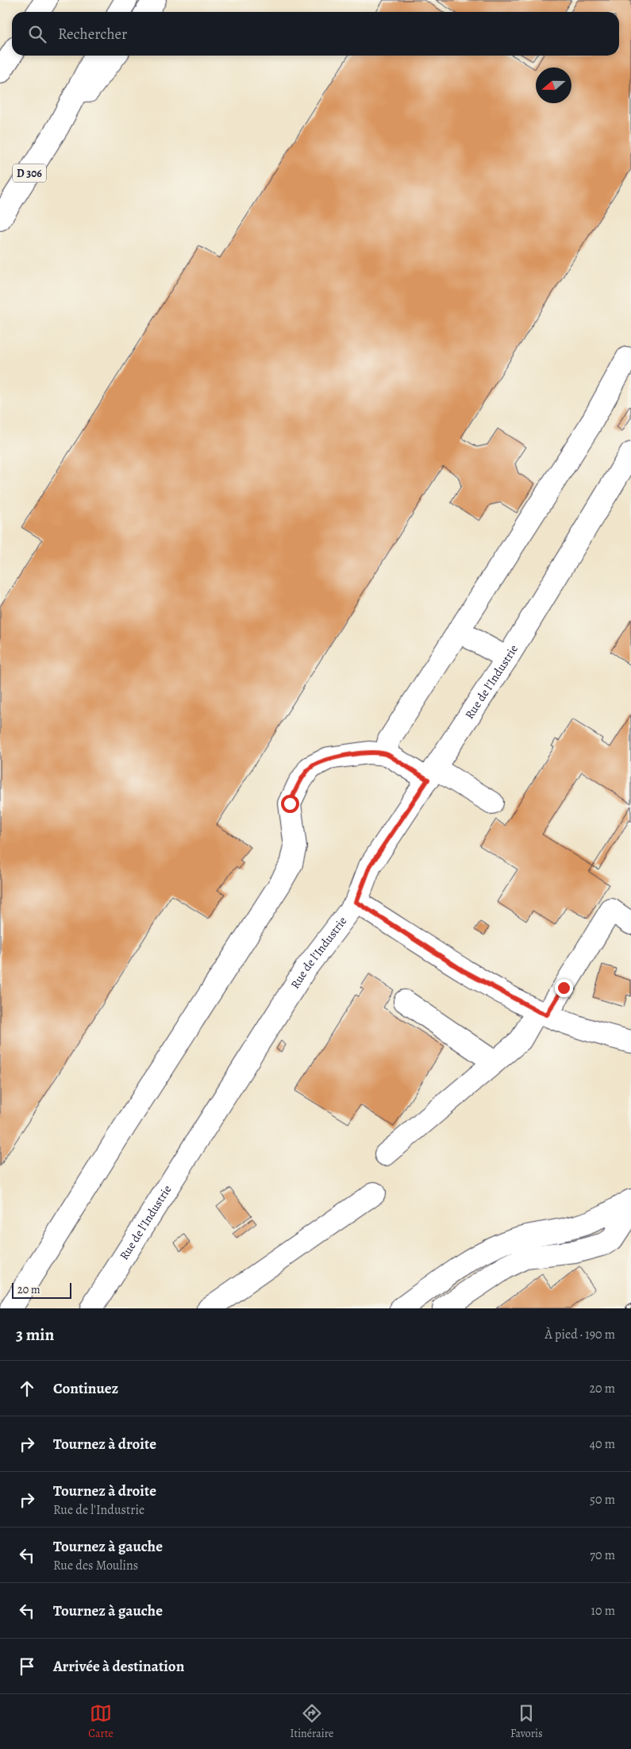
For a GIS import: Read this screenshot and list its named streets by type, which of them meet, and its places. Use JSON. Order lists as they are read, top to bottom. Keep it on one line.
{"streets":{"street":["D 306","Rue de l'Industrie"]},"scale_bar":"20 m","north":"left","page":{"search":"Rechercher","scale":"20 m","heading":["3 min","À pied · 190 m"],"list":[["Continuez","20 m"],["Tournez à droite","40 m"],["Tournez à droite","Rue de l'Industrie","50 m"],["Tournez à gauche","Rue des Moulins","70 m"],["Tournez à gauche","10 m"],"Arrivée à destination"],"nav":["Carte","Itinéraire","Favoris"]}}
